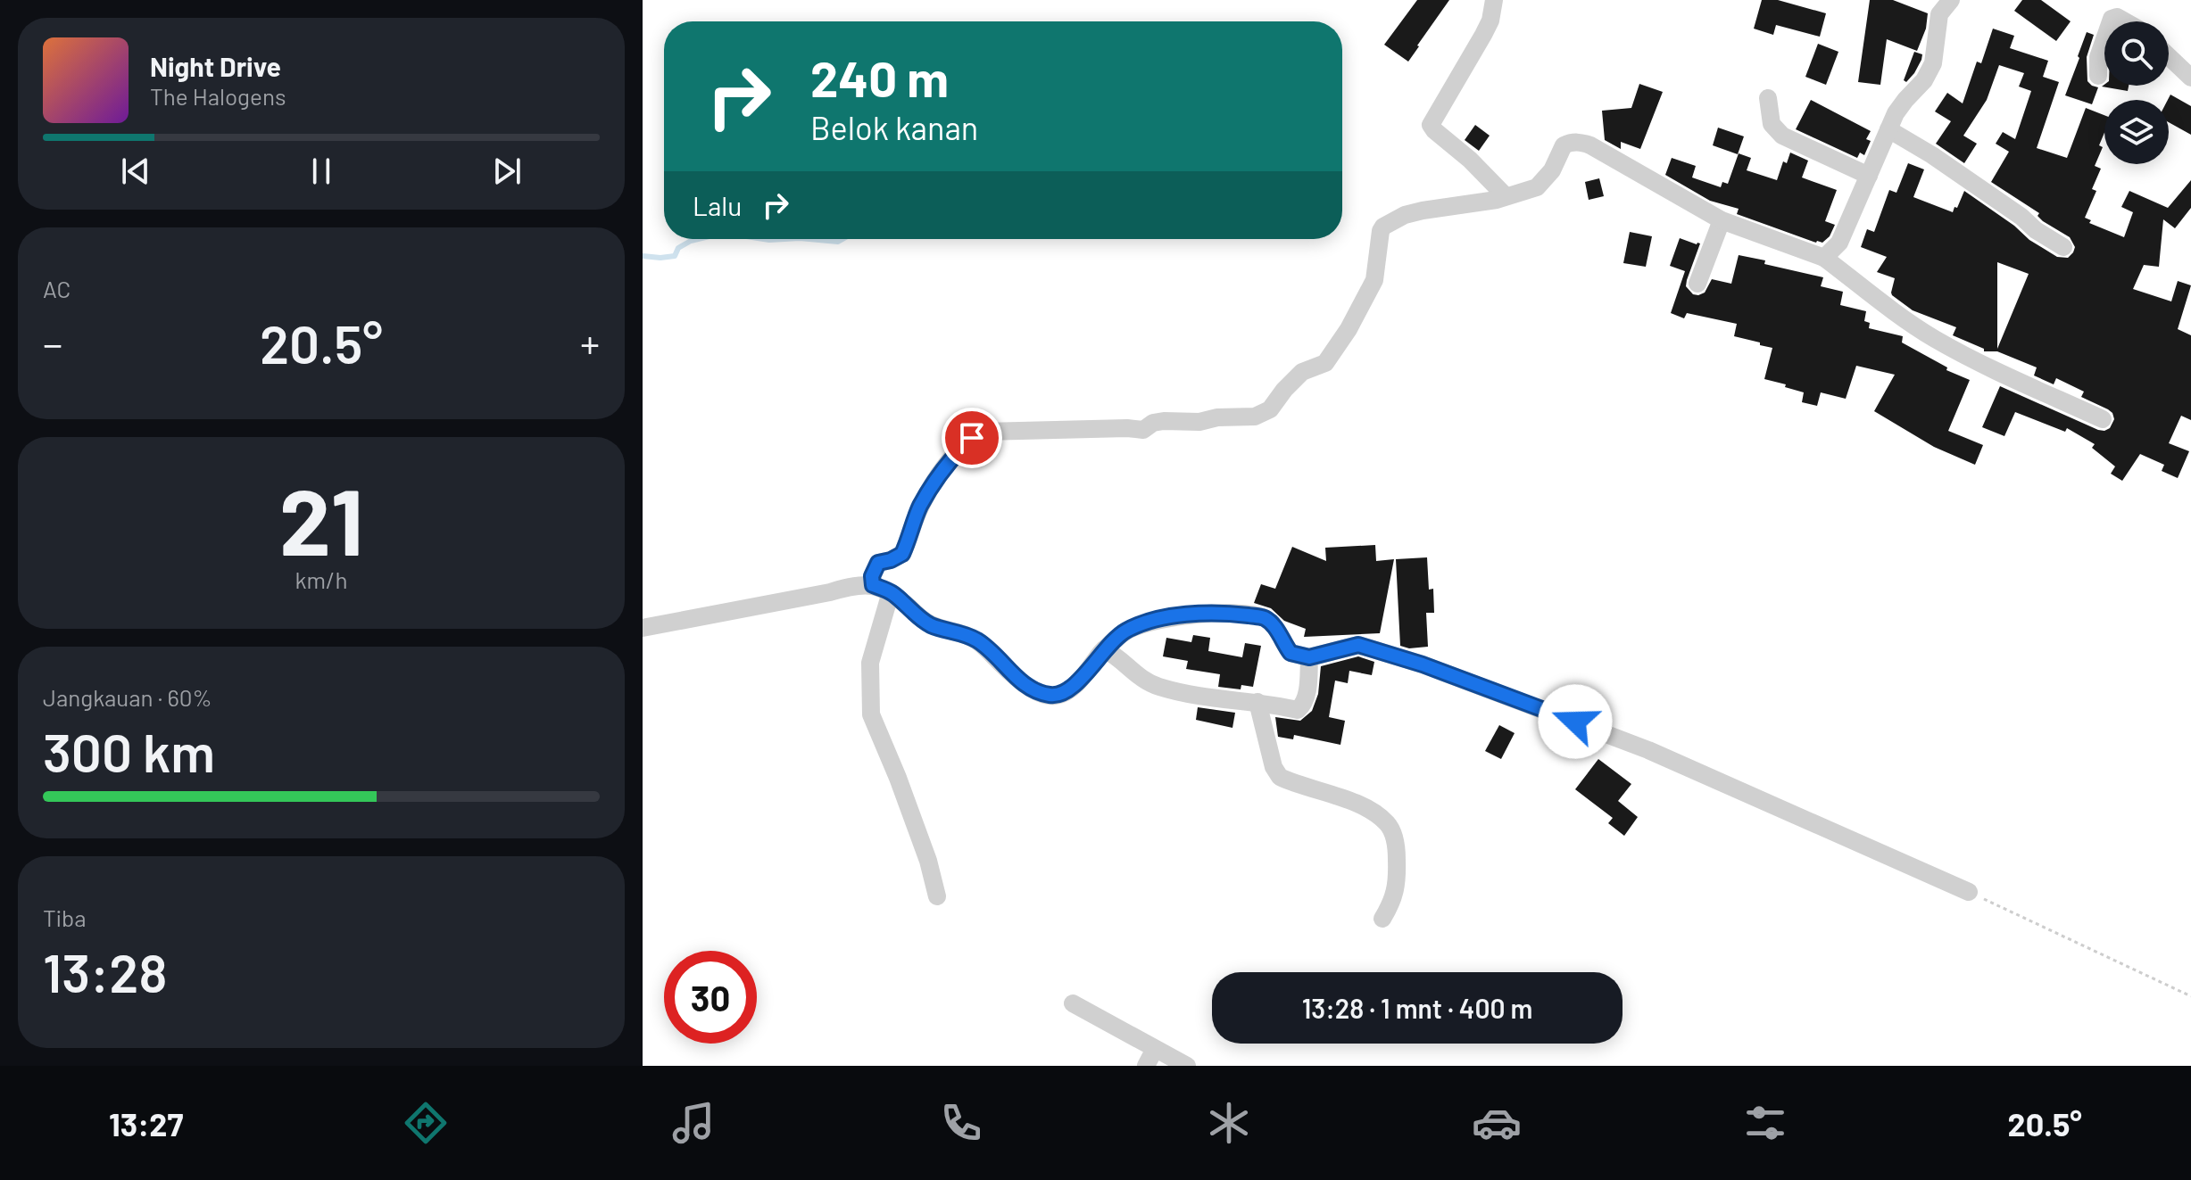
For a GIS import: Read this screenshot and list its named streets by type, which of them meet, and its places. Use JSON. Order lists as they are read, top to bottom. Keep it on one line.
{"page":{"turn":["240 m","Belok kanan"],"song":["Night Drive","The Halogens"],"then":"Lalu","tile":["AC",["21","km/h"],["Jangkauan · 60%","300 km"],["Tiba","13:28"]],"heat":["−","20.5°","+"],"limit":"30","trip":"13:28 · 1 mnt · 400 m","tabs":["13:27","20.5°"]}}
